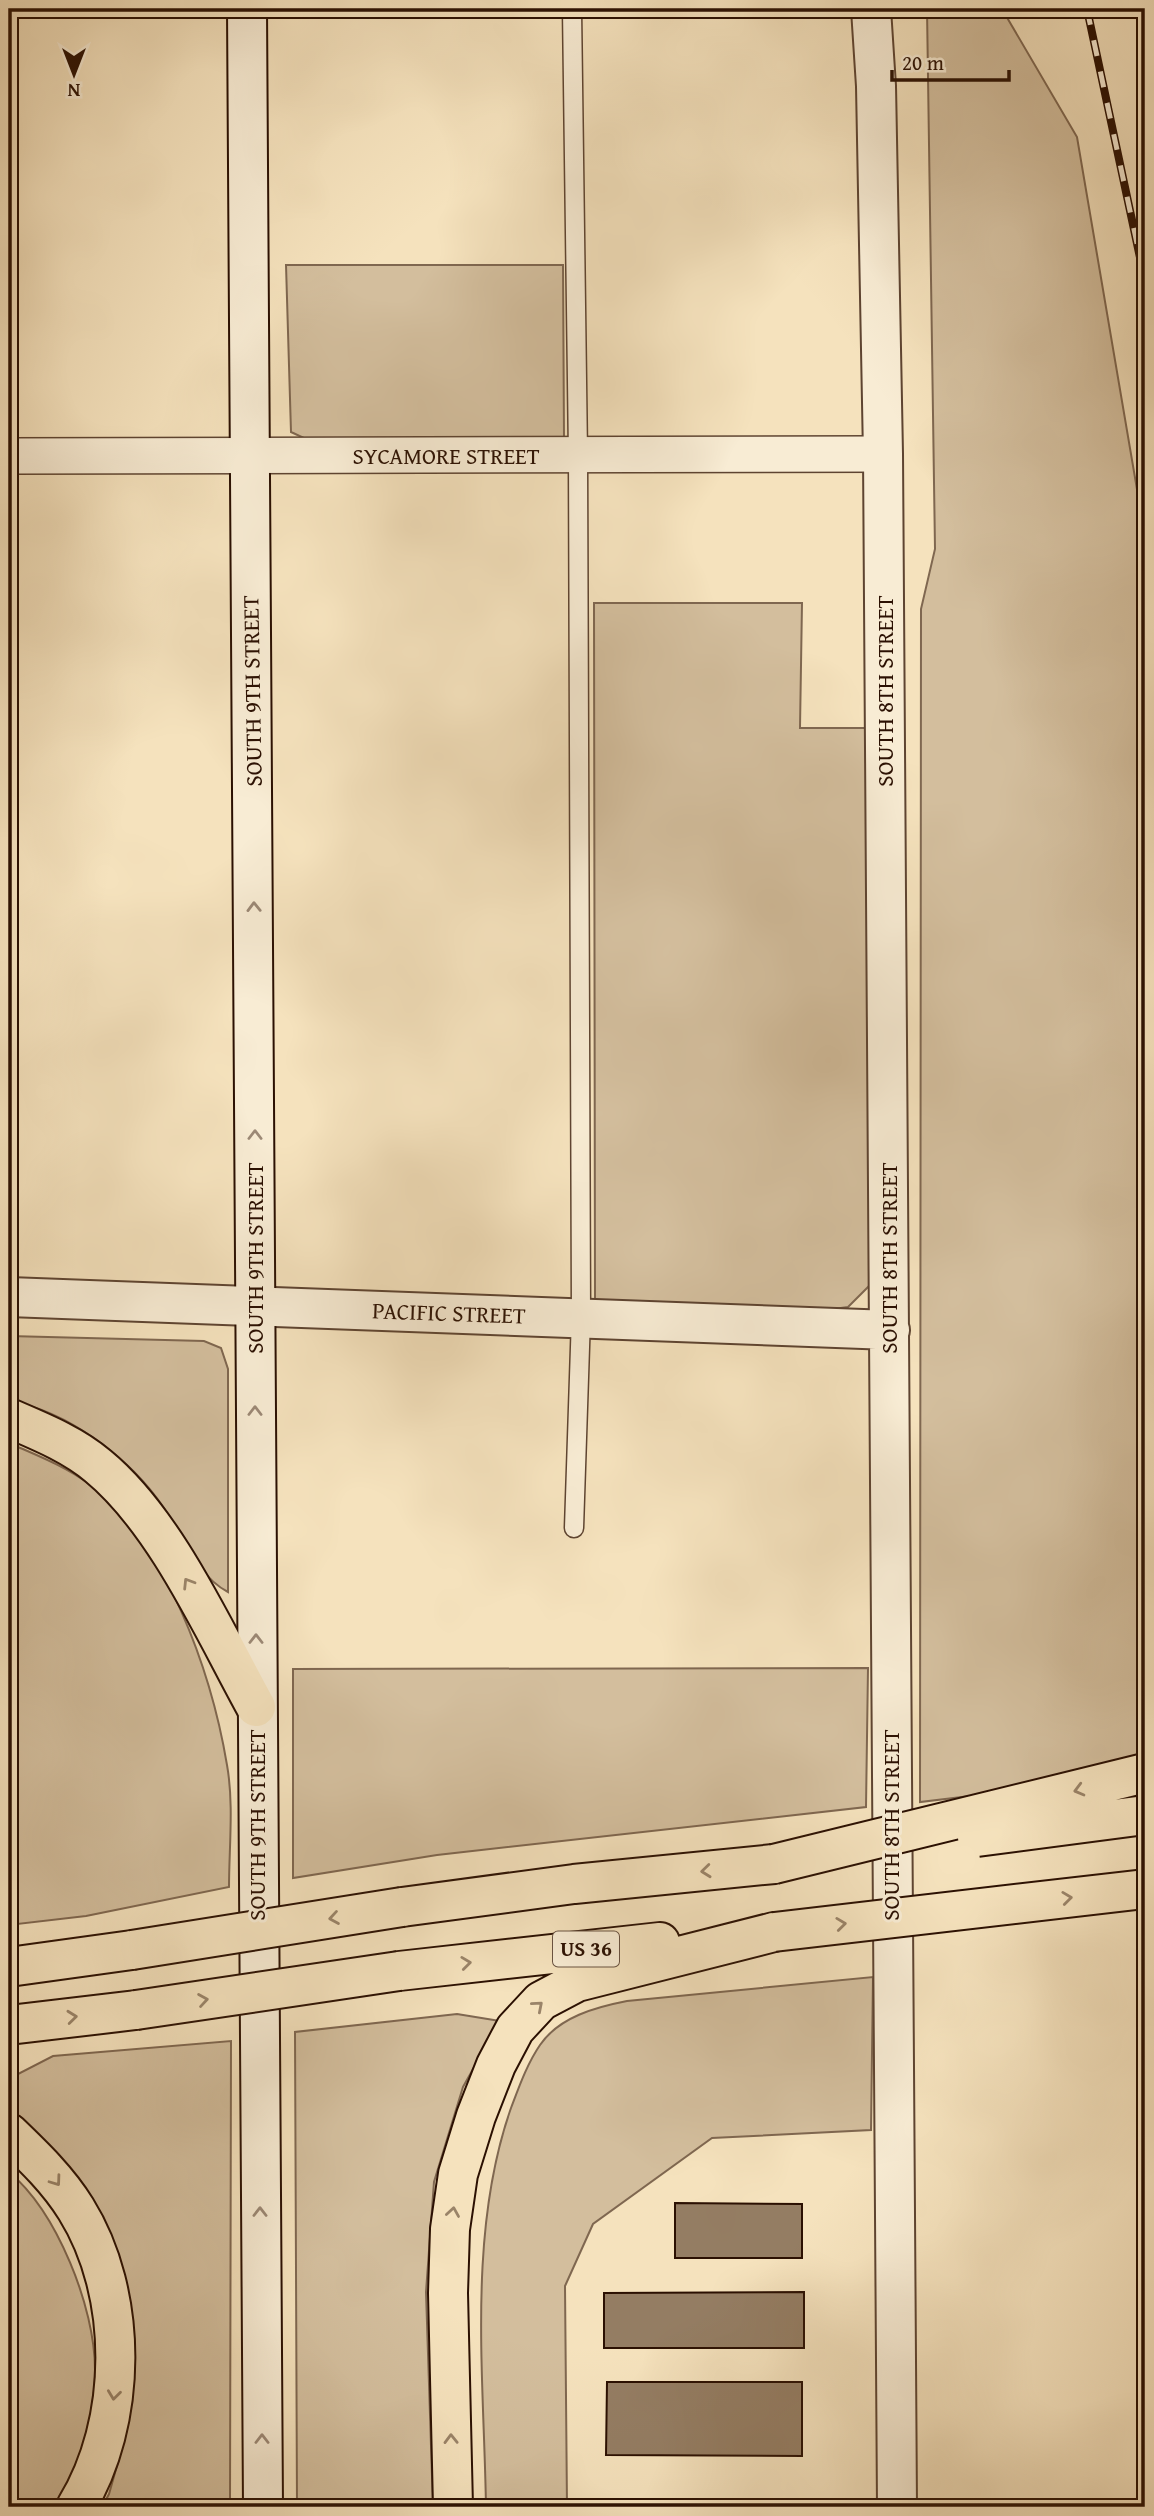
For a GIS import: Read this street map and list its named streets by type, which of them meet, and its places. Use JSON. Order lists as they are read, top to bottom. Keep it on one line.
{"streets":{"highway":["US 36"],"street":["SYCAMORE STREET","SOUTH 9TH STREET","SOUTH 8TH STREET","PACIFIC STREET"]},"crossings":[["SYCAMORE STREET","SOUTH 9TH STREET"],["SYCAMORE STREET","SOUTH 8TH STREET"],["SOUTH 9TH STREET","PACIFIC STREET"],["SOUTH 8TH STREET","PACIFIC STREET"]],"one_way":["SOUTH 9TH STREET"],"scale_bar":"20 m","north":"bottom"}
